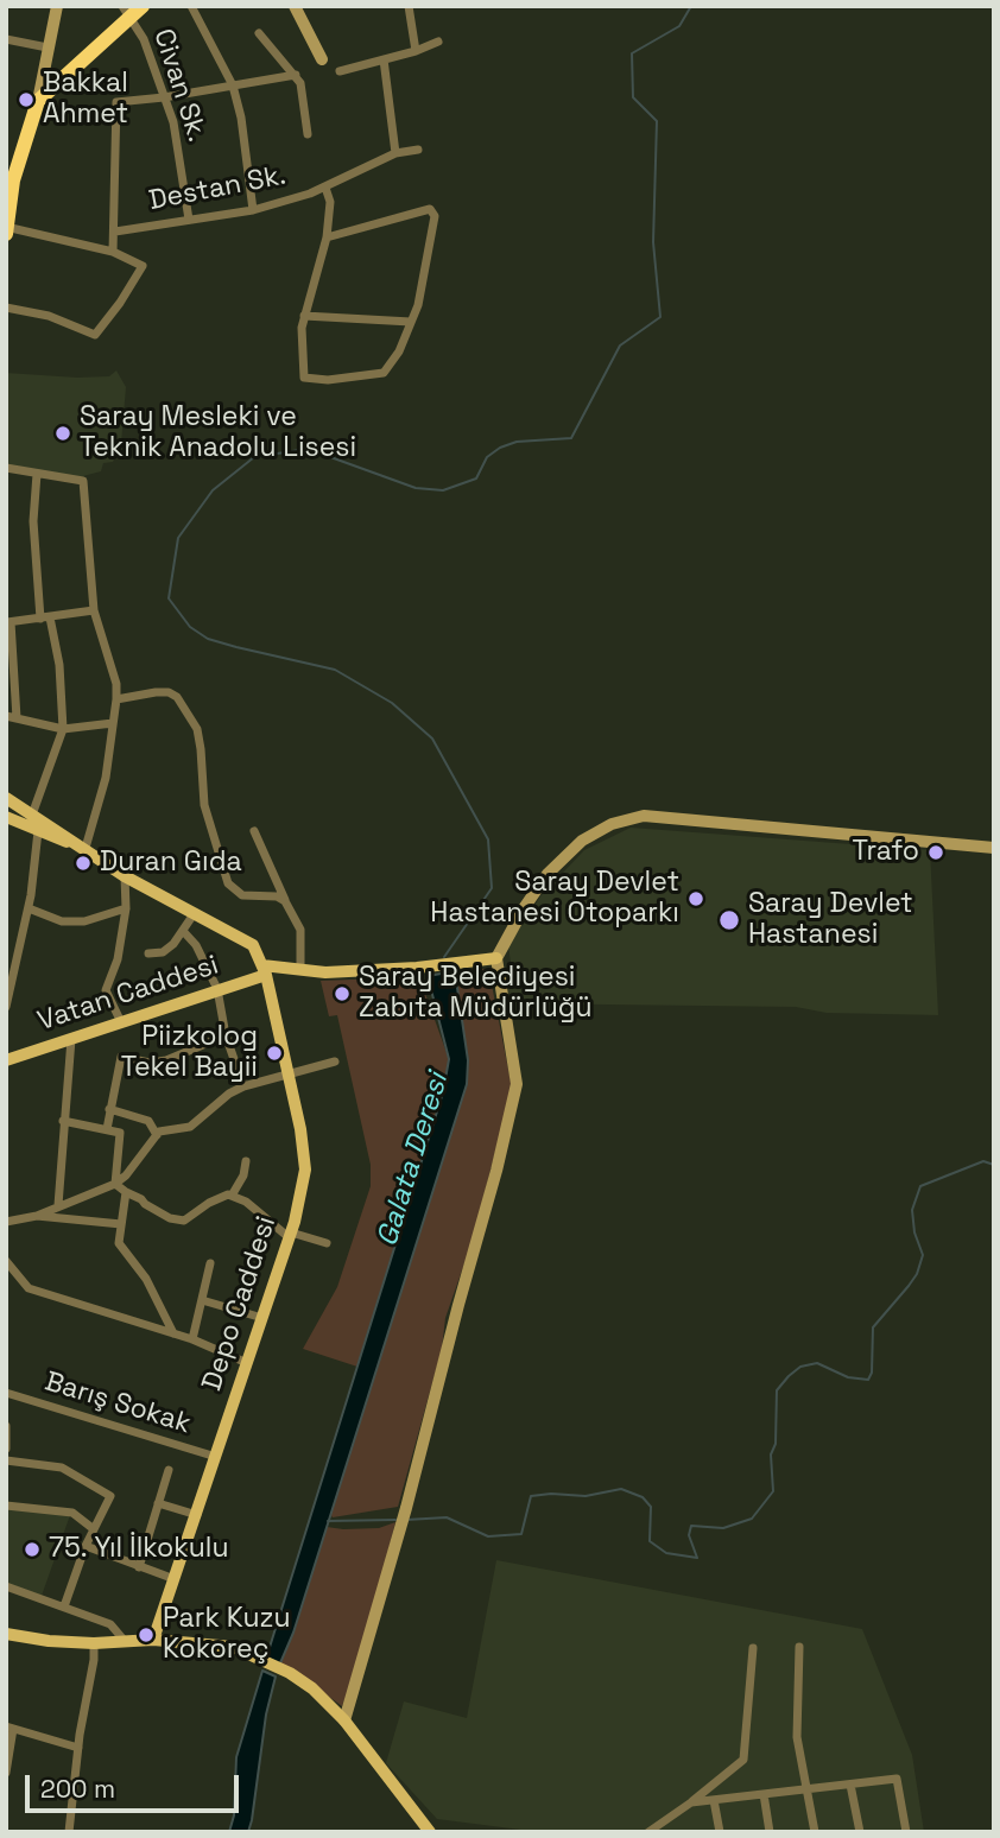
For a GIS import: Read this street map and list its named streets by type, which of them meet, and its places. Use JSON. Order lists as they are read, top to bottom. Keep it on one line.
{"streets":{"main road":["Vatan Caddesi","Depo Caddesi"],"street":["Civan Sk.","Destan Sk.","Barış Sokak"]},"crossings":[["Civan Sk.","Destan Sk."],["Vatan Caddesi","Depo Caddesi"],["Depo Caddesi","Barış Sokak"]],"water":["Galata Deresi"],"places":["Bakkal Ahmet","Saray Mesleki ve Teknik Anadolu Lisesi","Trafo","Duran Gıda","Saray Devlet Hastanesi Otoparkı","Saray Devlet Hastanesi","Saray Belediyesi Zabıta Müdürlüğü","Piizkolog Tekel Bayii","75. Yıl İlkokulu","Park Kuzu Kokoreç"],"scale_bar":"200 m"}
